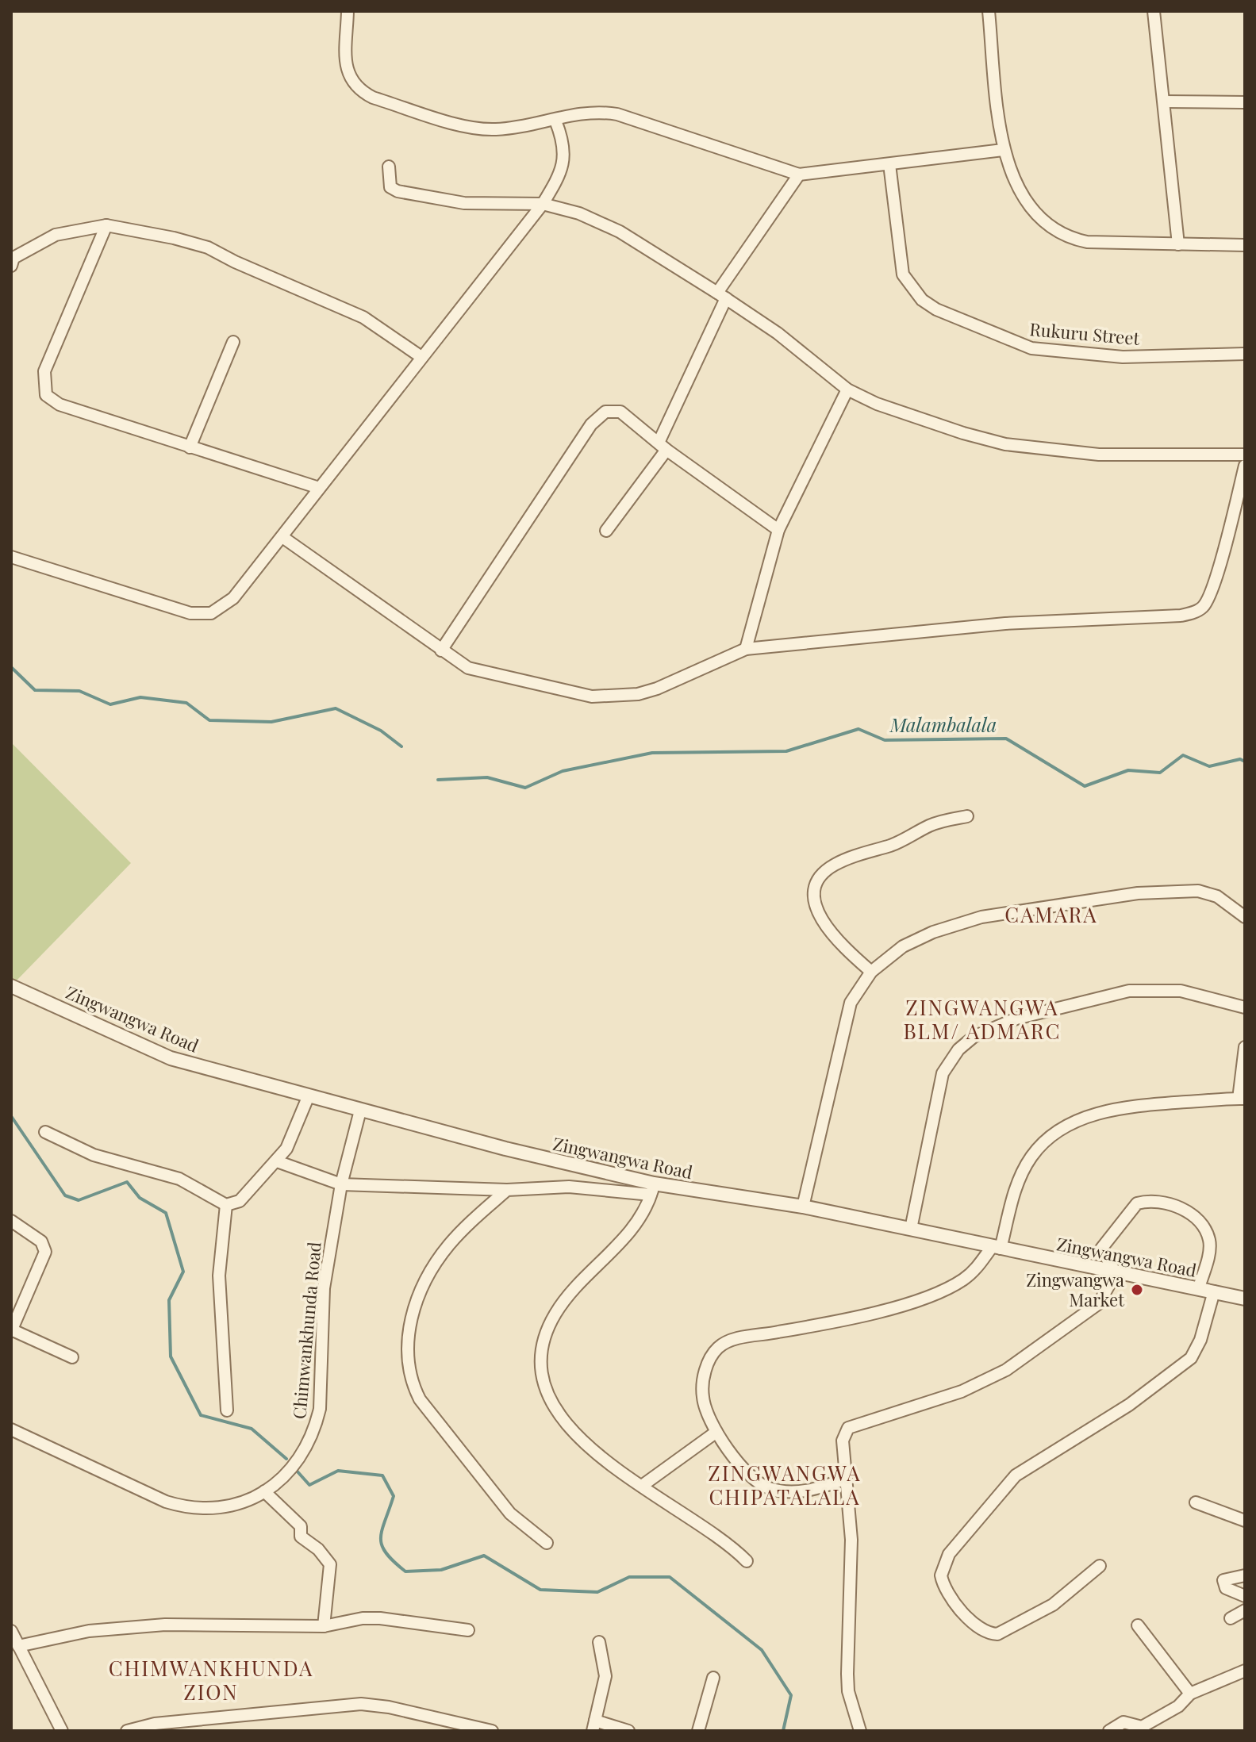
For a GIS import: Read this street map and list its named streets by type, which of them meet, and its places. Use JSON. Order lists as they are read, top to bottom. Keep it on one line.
{"streets":{"street":["Rukuru Street","Zingwangwa Road","Chimwankhunda Road"]},"crossings":[["Zingwangwa Road","Chimwankhunda Road"]],"districts":["CAMARA","ZINGWANGWA BLM/ ADMARC","ZINGWANGWA CHIPATALALA","CHIMWANKHUNDA ZION"],"water":["Malambalala"],"places":["Zingwangwa Market"]}
